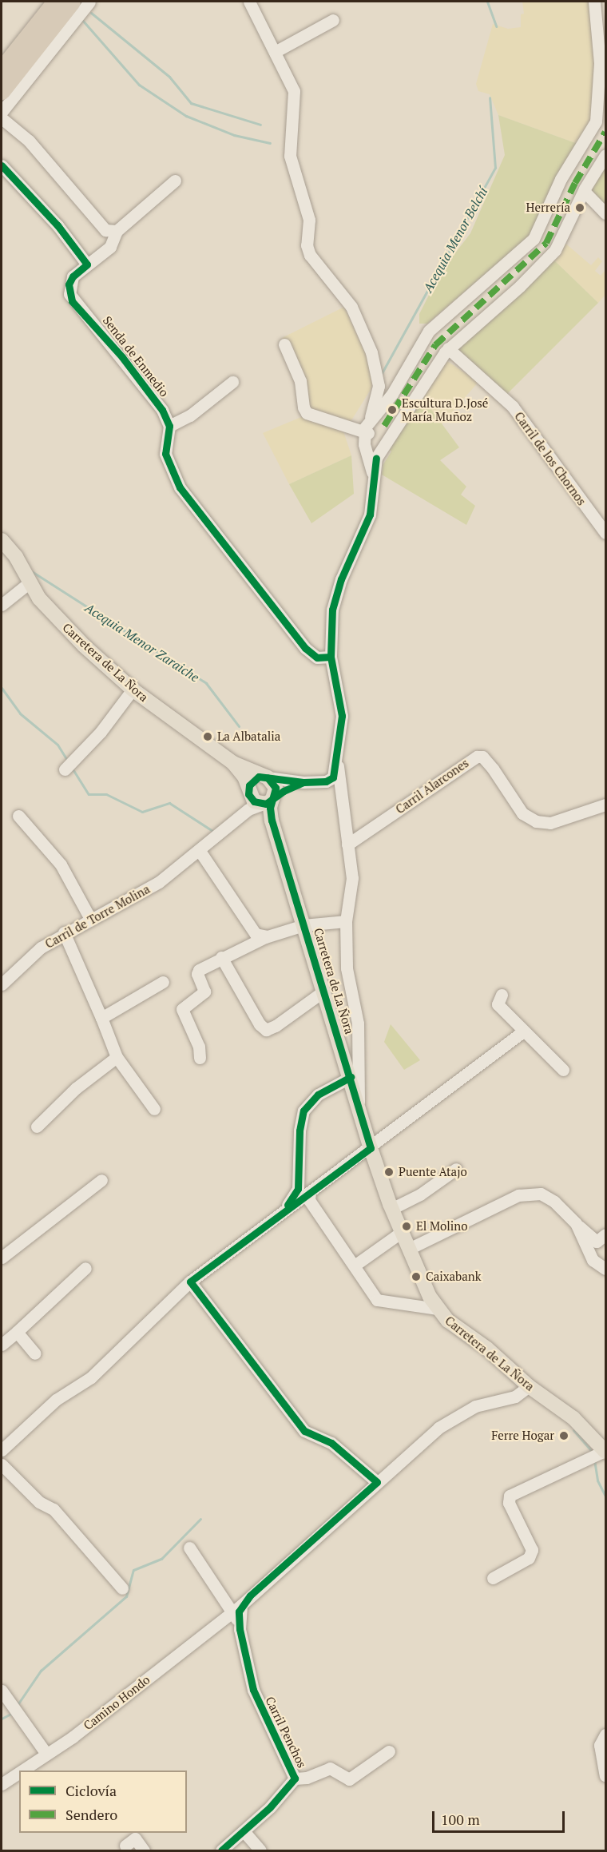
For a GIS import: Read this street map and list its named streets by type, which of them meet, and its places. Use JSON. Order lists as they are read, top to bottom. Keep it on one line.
{"streets":{"main road":["Carretera de La Ñora"],"street":["Senda de Enmedio","Carril de los Chornos","Carril Alarcones","Carril de Torre Molina","Camino Hondo","Carril Penchos"]},"crossings":[["Carretera de La Ñora","Carril de Torre Molina"],["Camino Hondo","Carril Penchos"]],"water":["Acequia Menor Belchí","Acequia Menor Zaraiche"],"places":["Herrería","Escultura D.José María Muñoz","La Albatalia","Puente Atajo","El Molino","Caixabank","Ferre Hogar"],"legend":["Ciclovía","Sendero"],"scale_bar":"100 m"}
